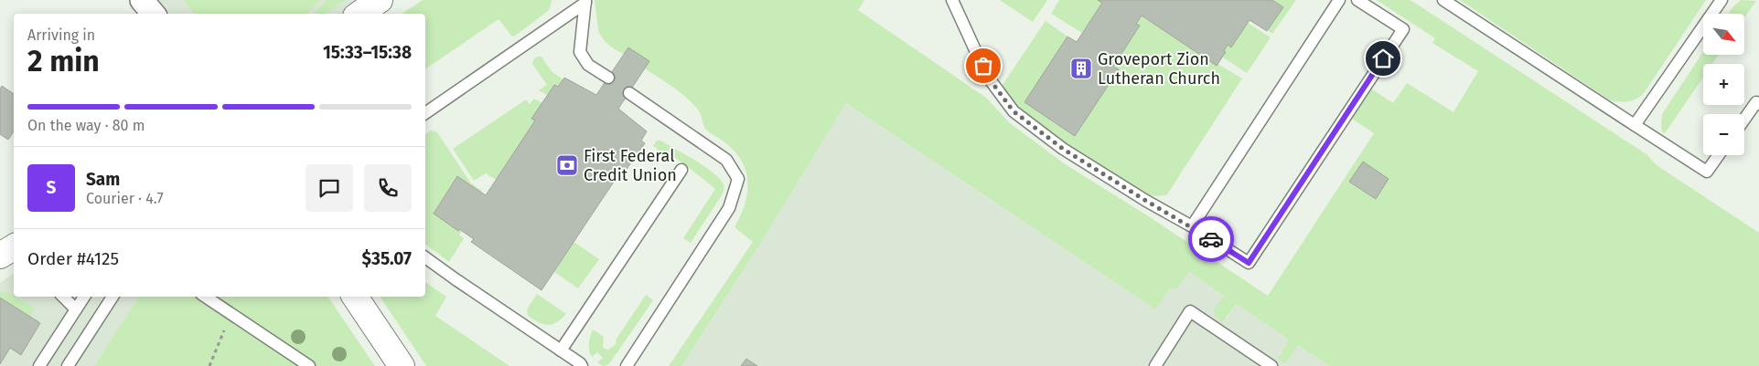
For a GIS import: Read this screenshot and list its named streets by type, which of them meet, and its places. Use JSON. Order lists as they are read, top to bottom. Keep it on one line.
{"places":{"building":["Groveport Zion Lutheran Church"],"bank":["First Federal Credit Union"]},"north":"bottom right","page":{"map_buttons":["+","−"],"heading":["2 min","Arriving in","15:33–15:38"],"panel":["Sam","Courier · 4.7","Order #4125","$35.07"],"bar":"On the way · 80 m","round":"S"}}
